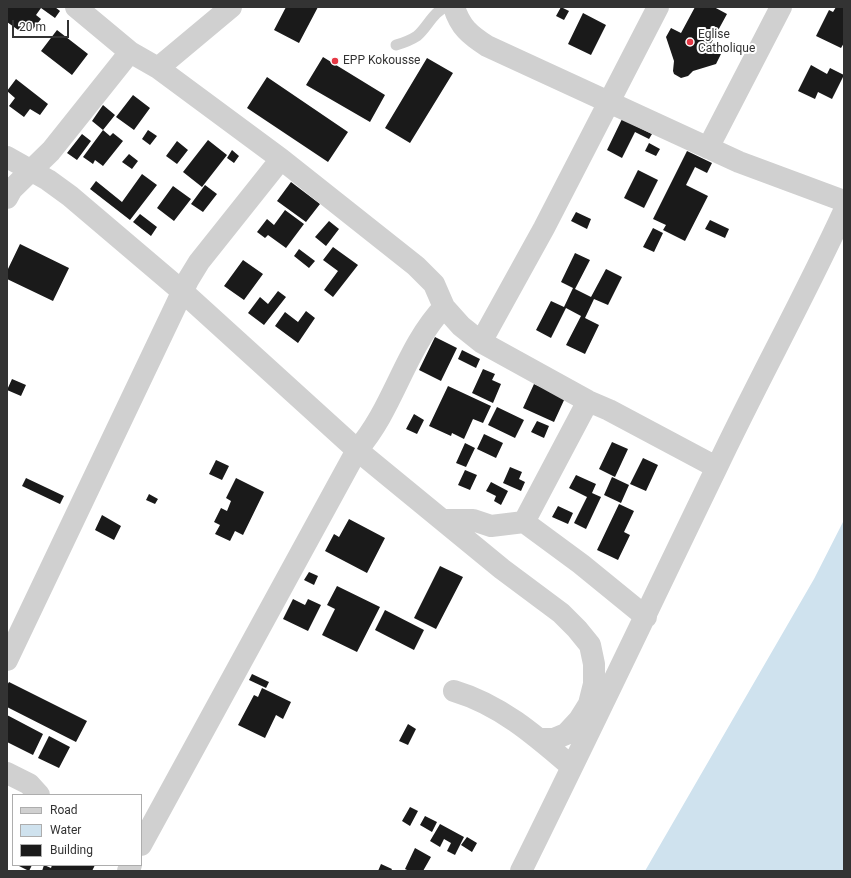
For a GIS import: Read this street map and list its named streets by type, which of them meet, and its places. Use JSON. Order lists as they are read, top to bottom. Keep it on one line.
{"places":["Eglise Catholique","EPP Kokousse"],"legend":["Road","Water","Building"],"scale_bar":"20 m"}
